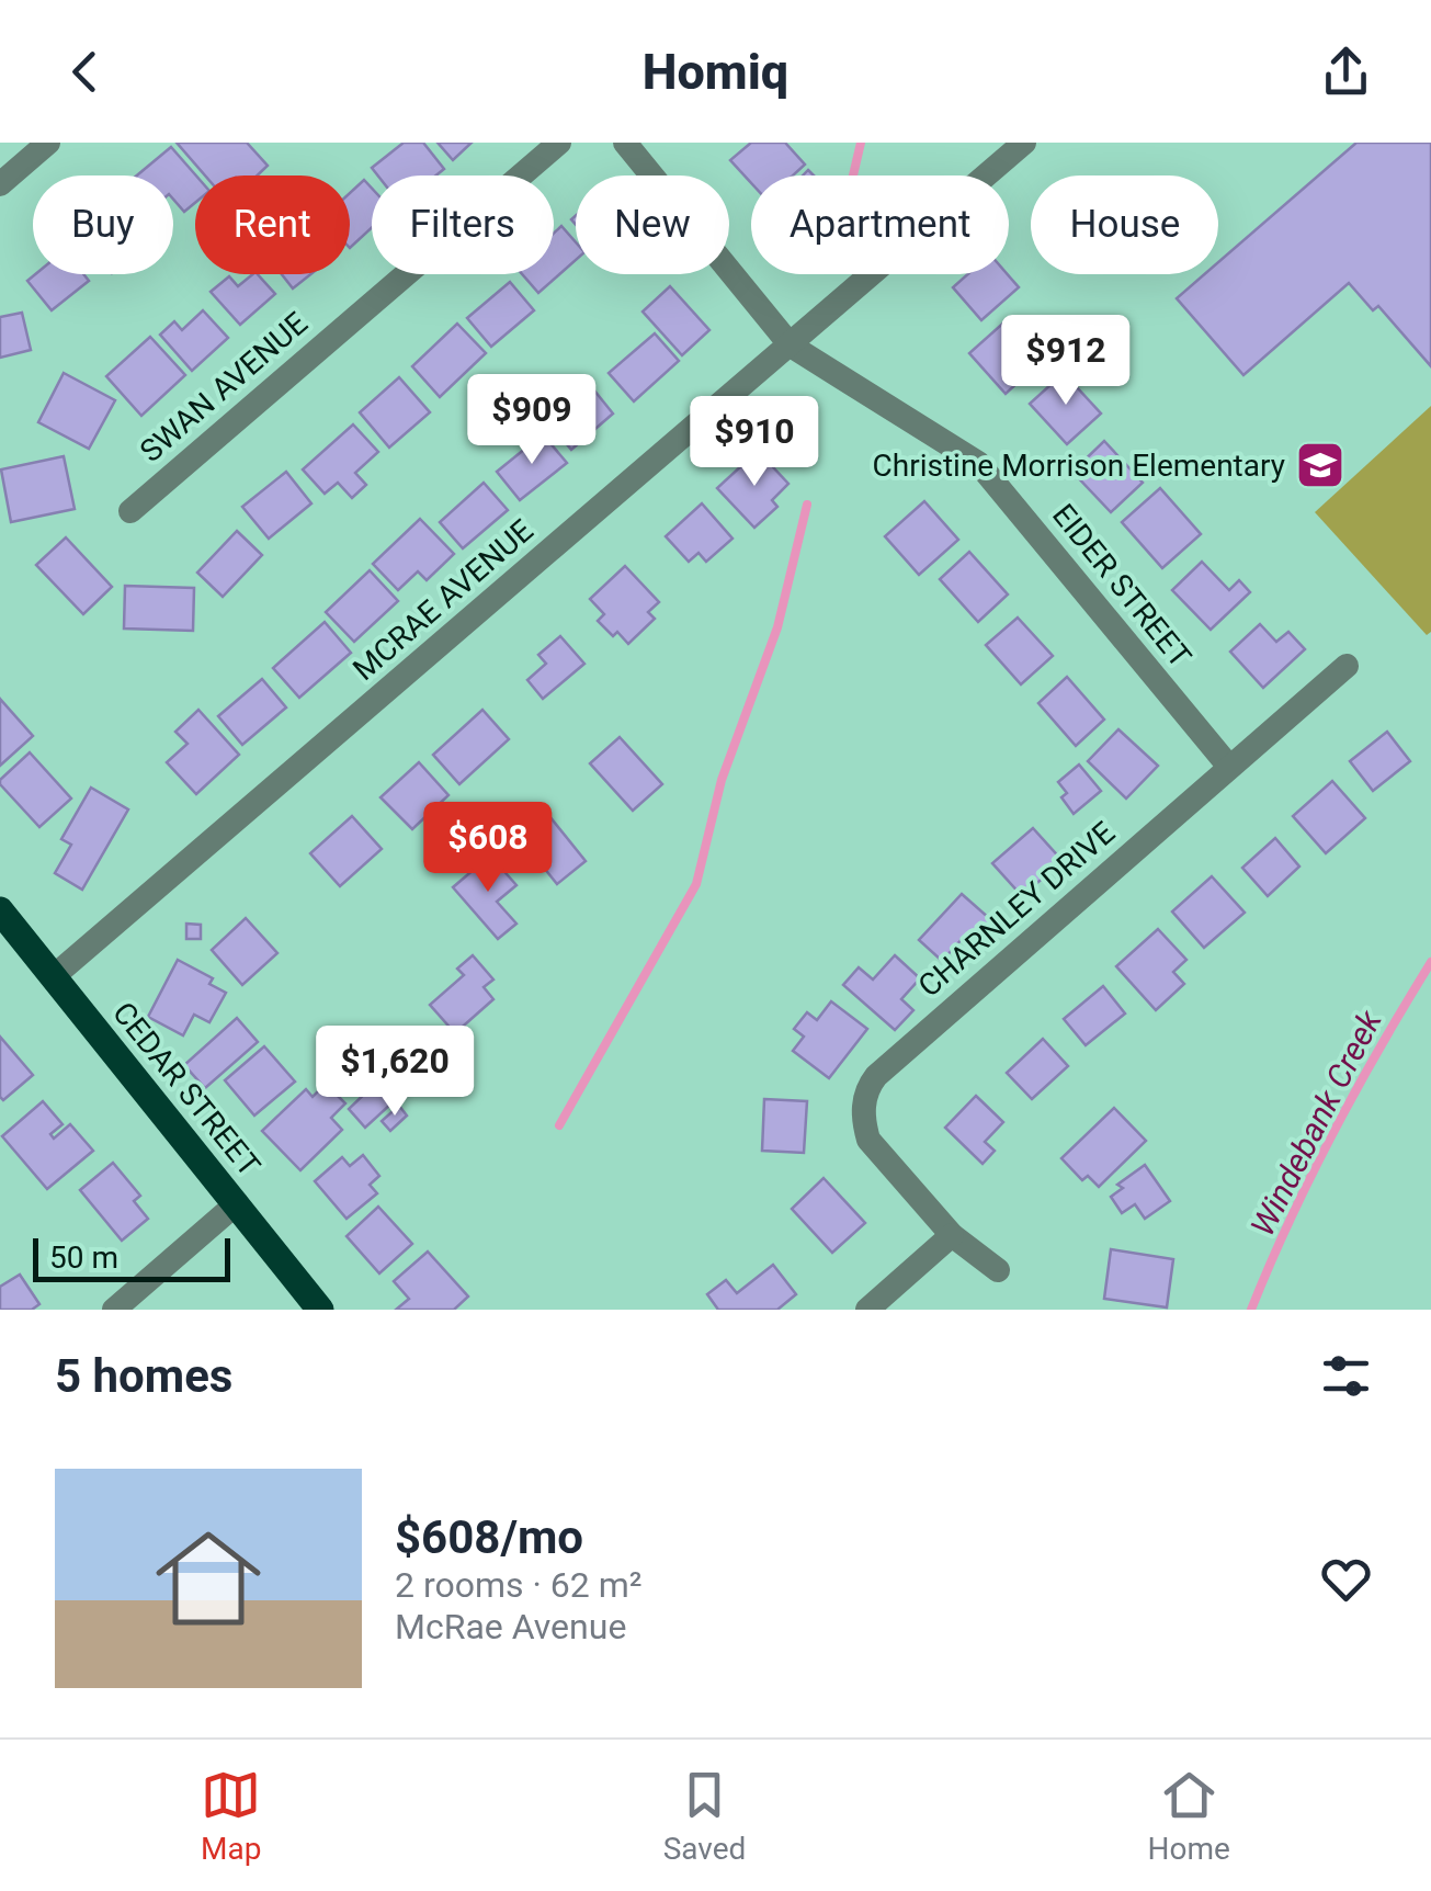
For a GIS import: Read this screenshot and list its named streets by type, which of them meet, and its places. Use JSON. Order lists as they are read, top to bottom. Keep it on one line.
{"streets":{"main road":["CEDAR STREET"],"street":["SWAN AVENUE","EIDER STREET","MCRAE AVENUE","CHARNLEY DRIVE"]},"crossings":[["EIDER STREET","MCRAE AVENUE"],["EIDER STREET","CHARNLEY DRIVE"],["MCRAE AVENUE","CEDAR STREET"]],"water":["Windebank Creek"],"places":{"school or university":["Christine Morrison Elementary"]},"scale_bar":"50 m","page":{"header":"Homiq","chip":["Buy","Rent","Filters","New","Apartment","House"],"price":["$912","$909","$910","$608","$1,620"],"scale":"50 m","heading":"5 homes","list":[{"name":"$608/mo","note":"2 rooms · 62 m² · McRae Avenue"}],"tabs":["Map","Saved","Home"]}}
